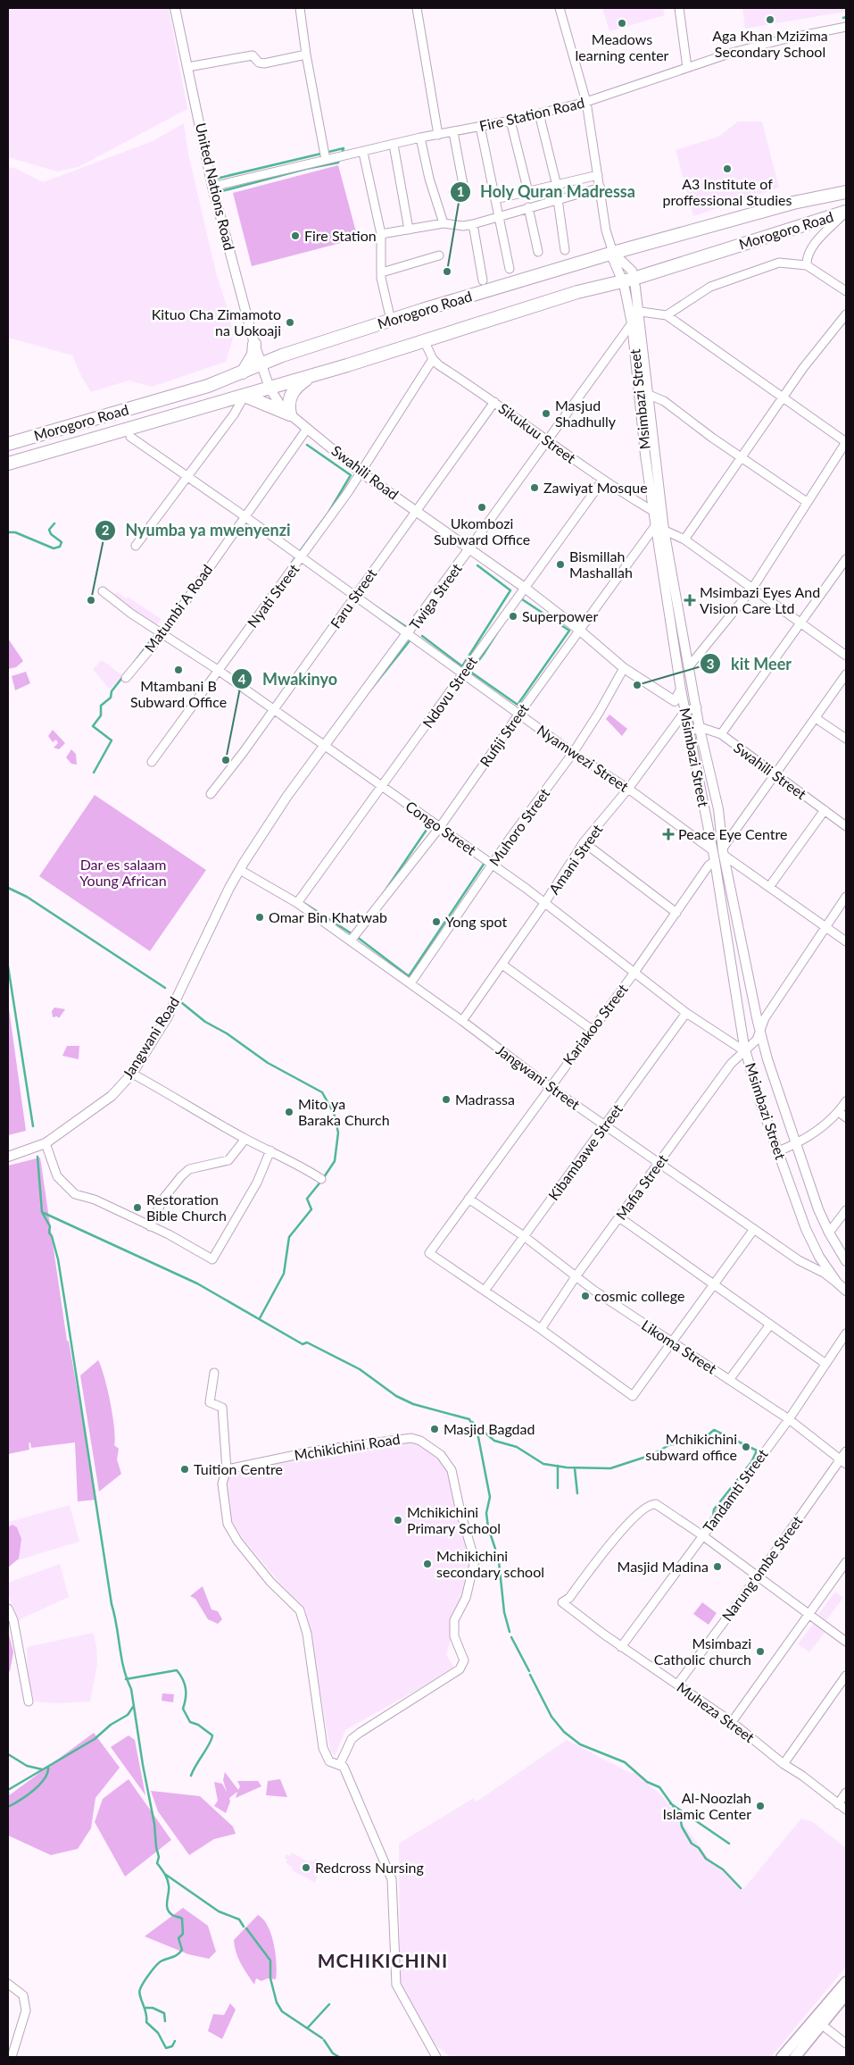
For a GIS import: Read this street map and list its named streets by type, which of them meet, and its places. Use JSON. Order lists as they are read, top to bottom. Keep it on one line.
{"streets":{"highway":["Morogoro Road"],"street":["Fire Station Road","United Nations Road","Msimbazi Street","Sikukuu Street","Swahili Road","Nyati Street","Twiga Street","Faru Street","Matumbi A Road","Ndovu Street","Rufiji Street","Nyamwezi Street","Swahili Street","Muhoro Street","Congo Street","Amani Street","Kariakoo Street","Jangwani Road","Jangwani Street","Kibambawe Street","Mafia Street","Likoma Street","Mchikichini Road","Tandamti Street","Narung'ombe Street","Muheza Street"]},"crossings":[["Fire Station Road","United Nations Road"],["United Nations Road","Morogoro Road"],["United Nations Road","Swahili Road"],["Morogoro Road","Msimbazi Street"],["Morogoro Road","Swahili Road"],["Msimbazi Street","Sikukuu Street"],["Msimbazi Street","Twiga Street"],["Msimbazi Street","Rufiji Street"],["Msimbazi Street","Nyamwezi Street"],["Msimbazi Street","Swahili Street"],["Msimbazi Street","Congo Street"],["Msimbazi Street","Amani Street"],["Msimbazi Street","Kariakoo Street"],["Msimbazi Street","Jangwani Street"],["Msimbazi Street","Mafia Street"],["Sikukuu Street","Nyati Street"],["Sikukuu Street","Twiga Street"],["Sikukuu Street","Faru Street"],["Sikukuu Street","Ndovu Street"],["Swahili Road","Nyati Street"],["Swahili Road","Twiga Street"],["Swahili Road","Faru Street"],["Swahili Road","Matumbi A Road"],["Nyati Street","Nyamwezi Street"],["Nyati Street","Congo Street"],["Twiga Street","Nyamwezi Street"],["Twiga Street","Congo Street"],["Twiga Street","Jangwani Road"],["Twiga Street","Jangwani Street"],["Faru Street","Nyamwezi Street"],["Faru Street","Congo Street"],["Matumbi A Road","Nyamwezi Street"],["Matumbi A Road","Congo Street"],["Ndovu Street","Nyamwezi Street"],["Ndovu Street","Congo Street"],["Ndovu Street","Jangwani Street"],["Rufiji Street","Nyamwezi Street"],["Rufiji Street","Congo Street"],["Rufiji Street","Jangwani Street"],["Nyamwezi Street","Muhoro Street"],["Nyamwezi Street","Amani Street"],["Muhoro Street","Congo Street"],["Muhoro Street","Jangwani Street"],["Congo Street","Amani Street"],["Congo Street","Kariakoo Street"],["Congo Street","Kibambawe Street"],["Congo Street","Mafia Street"],["Amani Street","Jangwani Street"],["Kariakoo Street","Jangwani Street"],["Kariakoo Street","Kibambawe Street"],["Kariakoo Street","Likoma Street"],["Jangwani Road","Jangwani Street"],["Jangwani Street","Kibambawe Street"],["Jangwani Street","Mafia Street"],["Kibambawe Street","Likoma Street"],["Mafia Street","Likoma Street"],["Likoma Street","Tandamti Street"],["Likoma Street","Narung'ombe Street"],["Tandamti Street","Muheza Street"],["Narung'ombe Street","Muheza Street"]],"districts":["MCHIKICHINI"],"parks":["Dar es salaam Young African"],"places":{"other":["Aga Khan Mzizima Secondary School","Meadows learning center","A3 Institute of proffessional Studies","Fire Station","Holy Quran Madressa","Kituo Cha Zimamoto na Uokoaji","Masjud Shadhully","Zawiyat Mosque","Ukombozi Subward Office","Bismillah Mashallah","Nyumba ya mwenyenzi","Superpower","Mtambani B Subward Office","kit Meer","Mwakinyo","Omar Bin Khatwab","Yong spot","Madrassa","Mito ya Baraka Church","Restoration Bible Church","cosmic college","Masjid Bagdad","Mchikichini subward office","Tuition Centre","Mchikichini Primary School","Mchikichini secondary school","Masjid Madina","Msimbazi Catholic church","Al-Noozlah Islamic Center","Redcross Nursing"],"health":["Msimbazi Eyes And Vision Care Ltd","Peace Eye Centre"]}}
